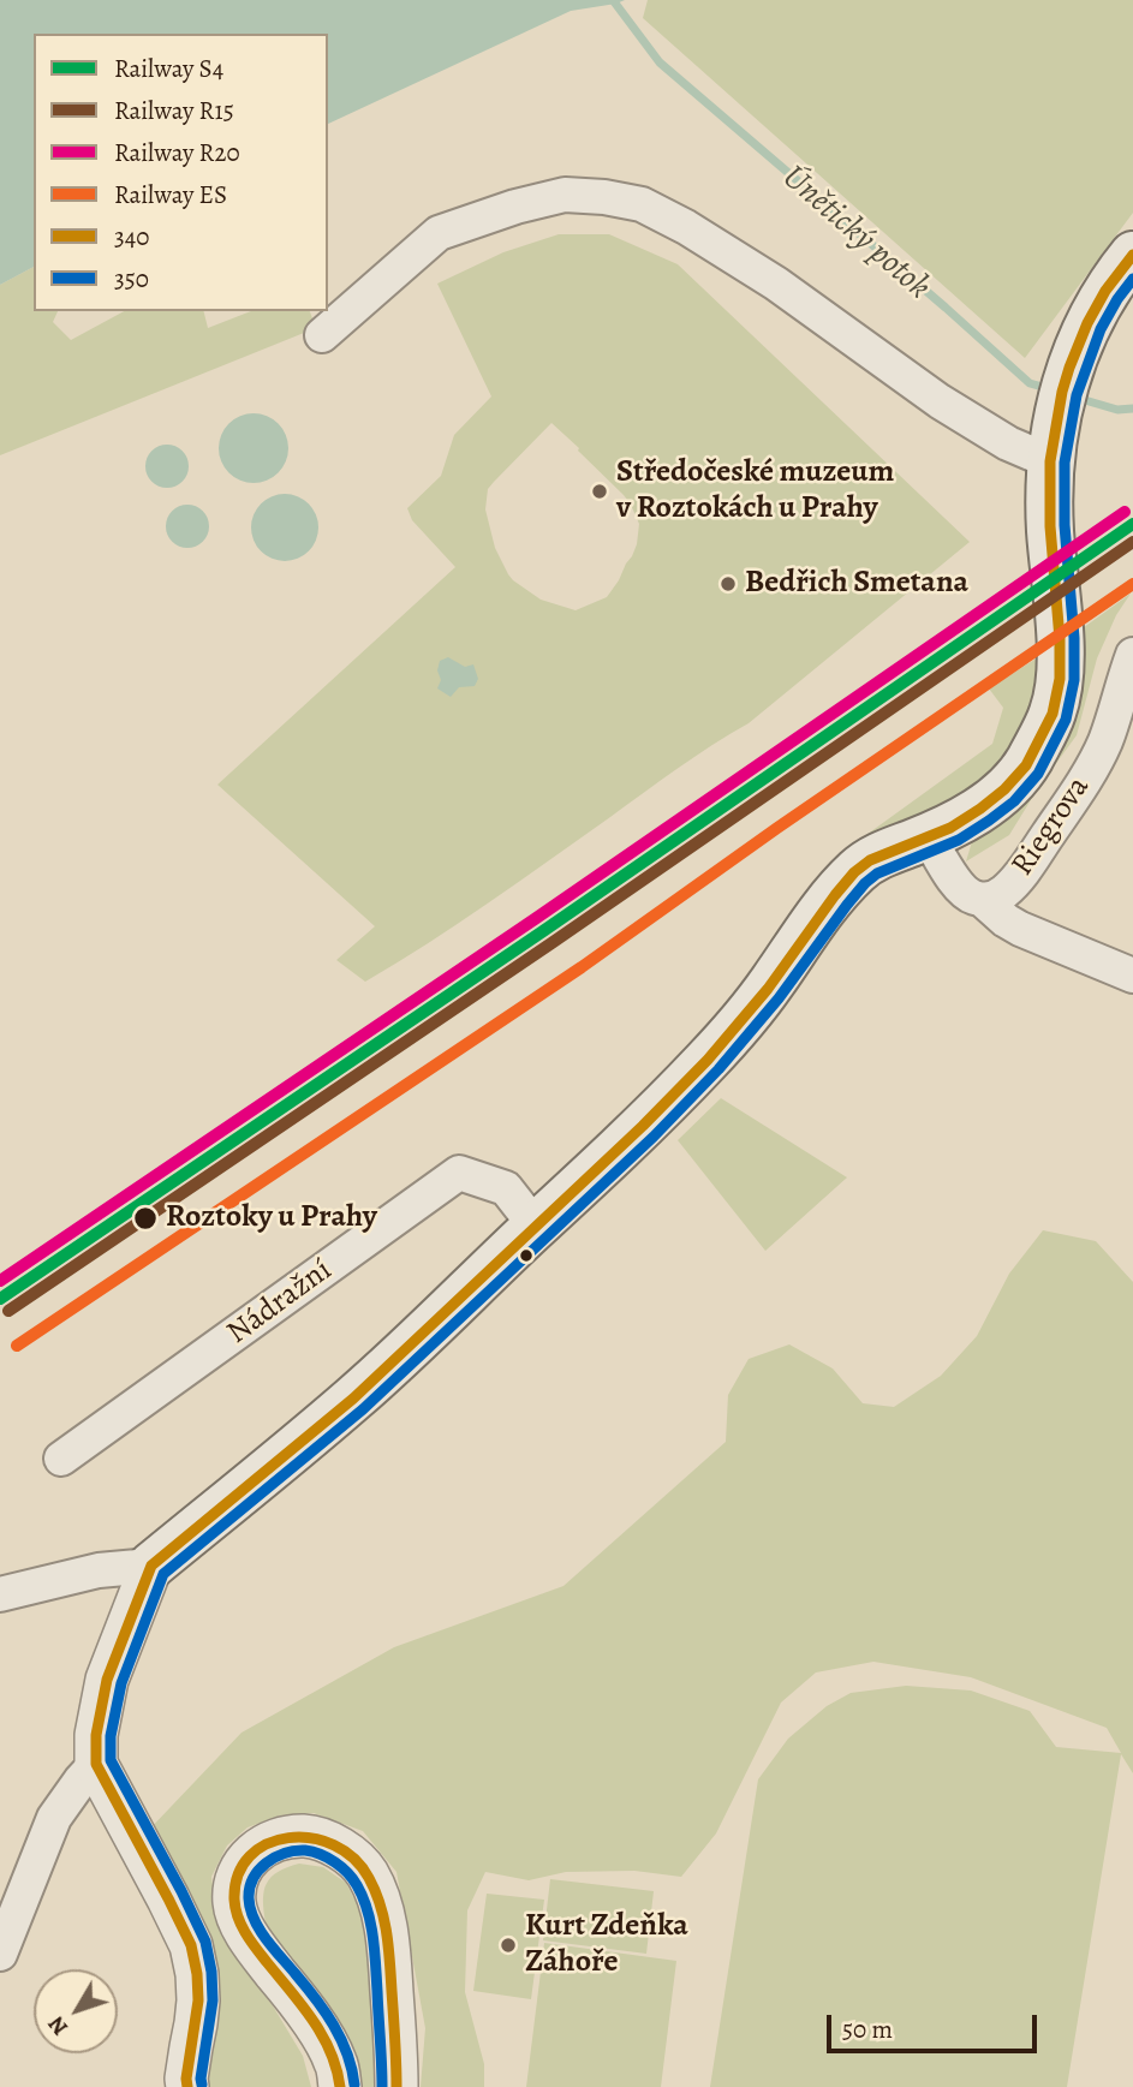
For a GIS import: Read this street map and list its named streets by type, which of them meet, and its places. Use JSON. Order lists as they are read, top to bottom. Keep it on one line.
{"streets":{"street":["Riegrova","Nádražní"]},"water":["Únětický potok"],"places":["Středočeské muzeum v Roztokách u Prahy","Bedřich Smetana","Roztoky u Prahy","Kurt Zdeňka Záhoře"],"lines":["transit line 340","transit line 350","rail line R20","rail line S4","rail line R15","rail line ES"],"legend":["Railway S4","Railway R15","Railway R20","Railway ES","340","350"],"scale_bar":"50 m","north":"bottom left"}
